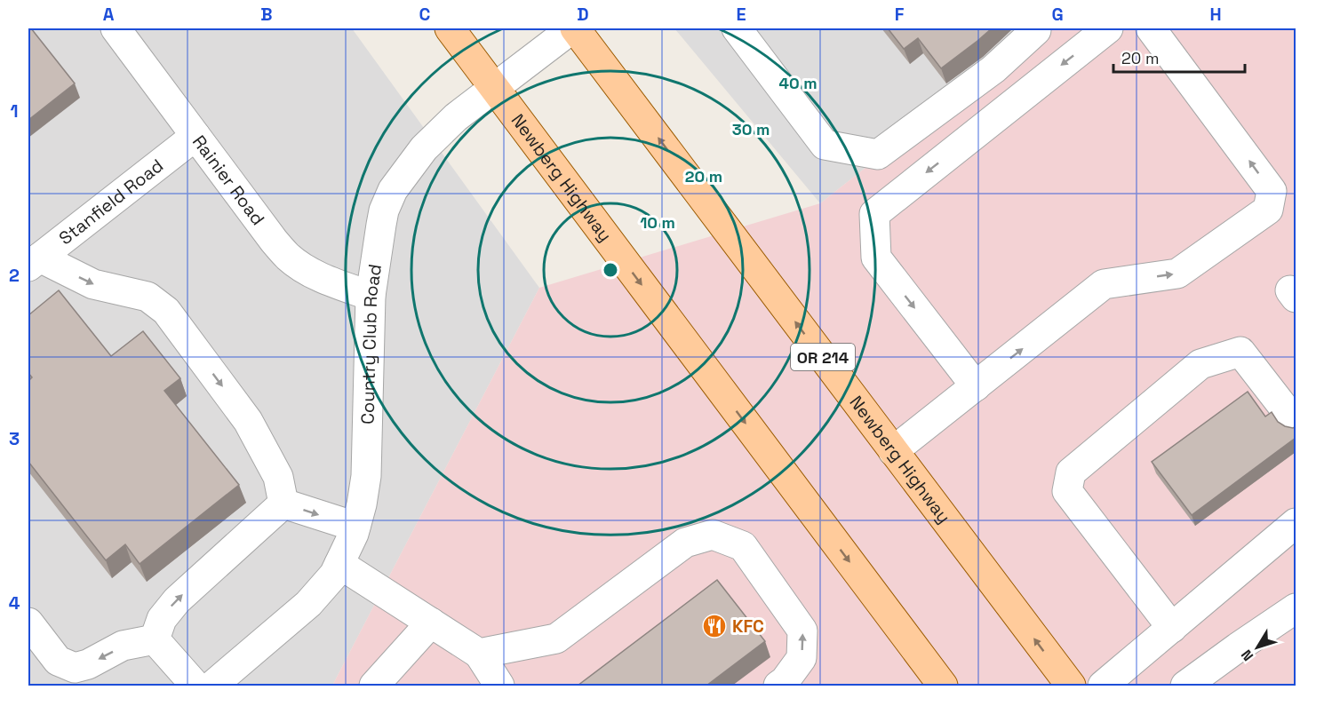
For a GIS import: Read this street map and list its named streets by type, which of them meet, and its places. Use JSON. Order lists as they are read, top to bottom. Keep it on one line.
{"streets":{"main road":["Newberg Highway","OR 214"],"street":["Rainier Road","Stanfield Road","Country Club Road"]},"crossings":[["Newberg Highway","Country Club Road"],["Rainier Road","Stanfield Road"],["Rainier Road","Country Club Road"]],"places":{"restaurant":["KFC"]},"scale_bar":"20 m","north":"bottom left","grid":{"columns":["A","B","C","D","E","F","G","H"],"rows":["1","2","3","4"]},"rings":["40 m","30 m","20 m","10 m"]}
